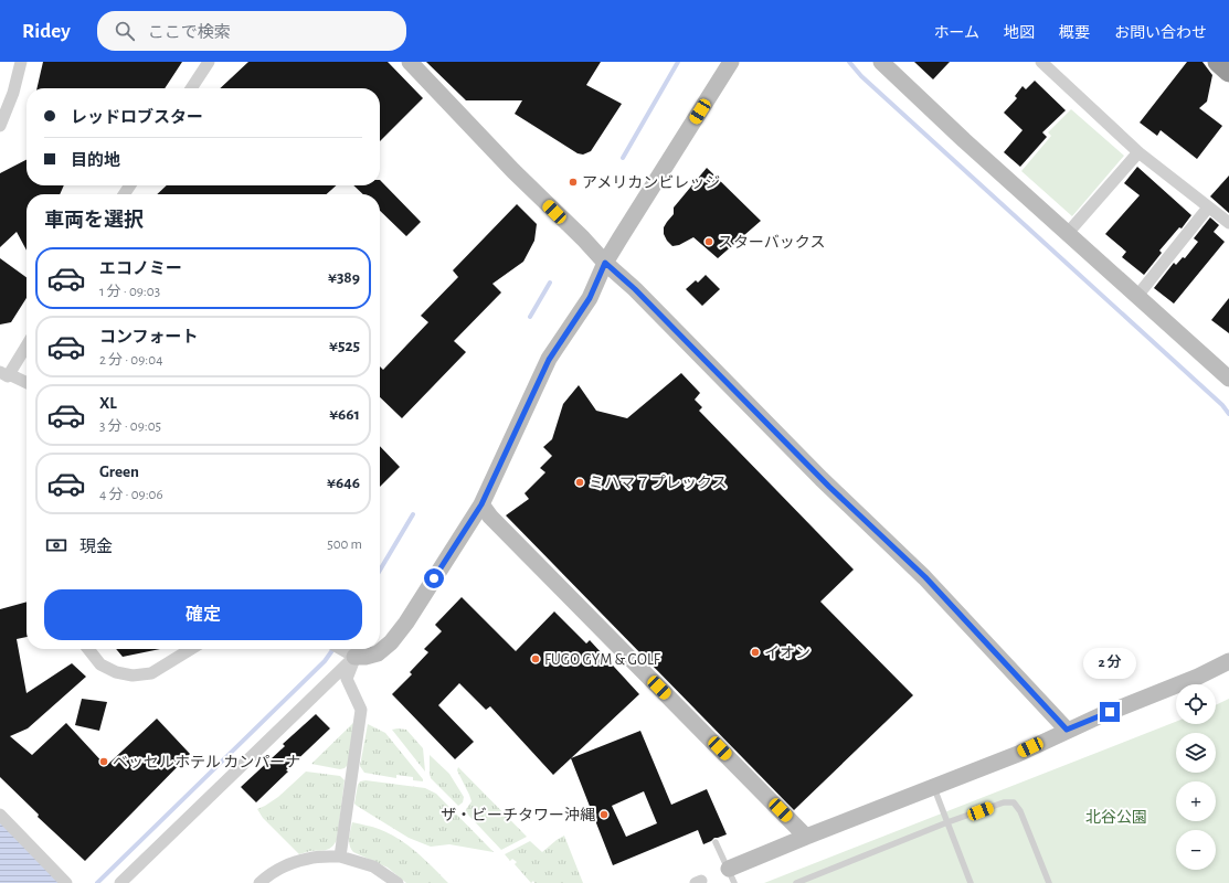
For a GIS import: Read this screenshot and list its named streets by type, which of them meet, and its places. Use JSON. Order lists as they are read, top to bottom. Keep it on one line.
{"parks":["北谷公園"],"places":["アメリカンビレッジ","スターバックス","ミハマ７プレックス","イオン","FUGO GYM & GOLF","ベッセルホテル カンパーナ","ザ・ビーチタワー沖縄"],"page":{"header":"Ridey","search":"ここで検索","nav":["ホーム","地図","概要","お問い合わせ"],"banner":["レッドロブスター","目的地"],"heading":"車両を選択","list":[{"name":"エコノミー","note":"1 分 · 09:03","value":"¥389"},{"name":"コンフォート","note":"2 分 · 09:04","value":"¥525"},{"name":"XL","note":"3 分 · 09:05","value":"¥661"},{"name":"Green","note":"4 分 · 09:06","value":"¥646"}],"pay":["現金","500 m"],"buttons":"確定","bubble":"2 分","map_buttons":["+","−"]}}
